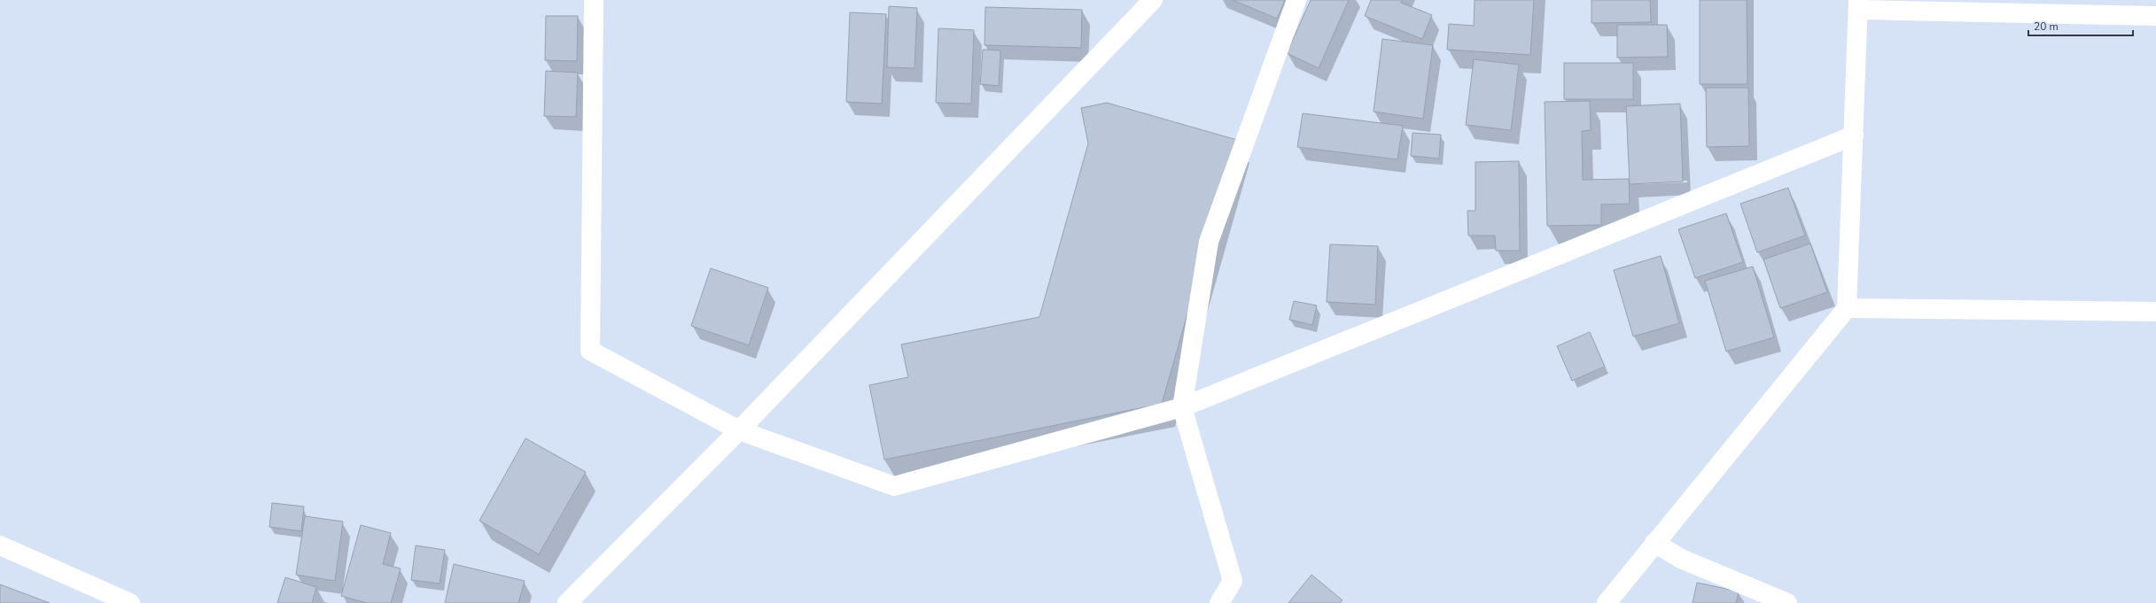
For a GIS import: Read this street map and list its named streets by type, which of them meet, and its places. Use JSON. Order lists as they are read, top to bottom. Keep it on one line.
{"scale_bar":"20 m"}
